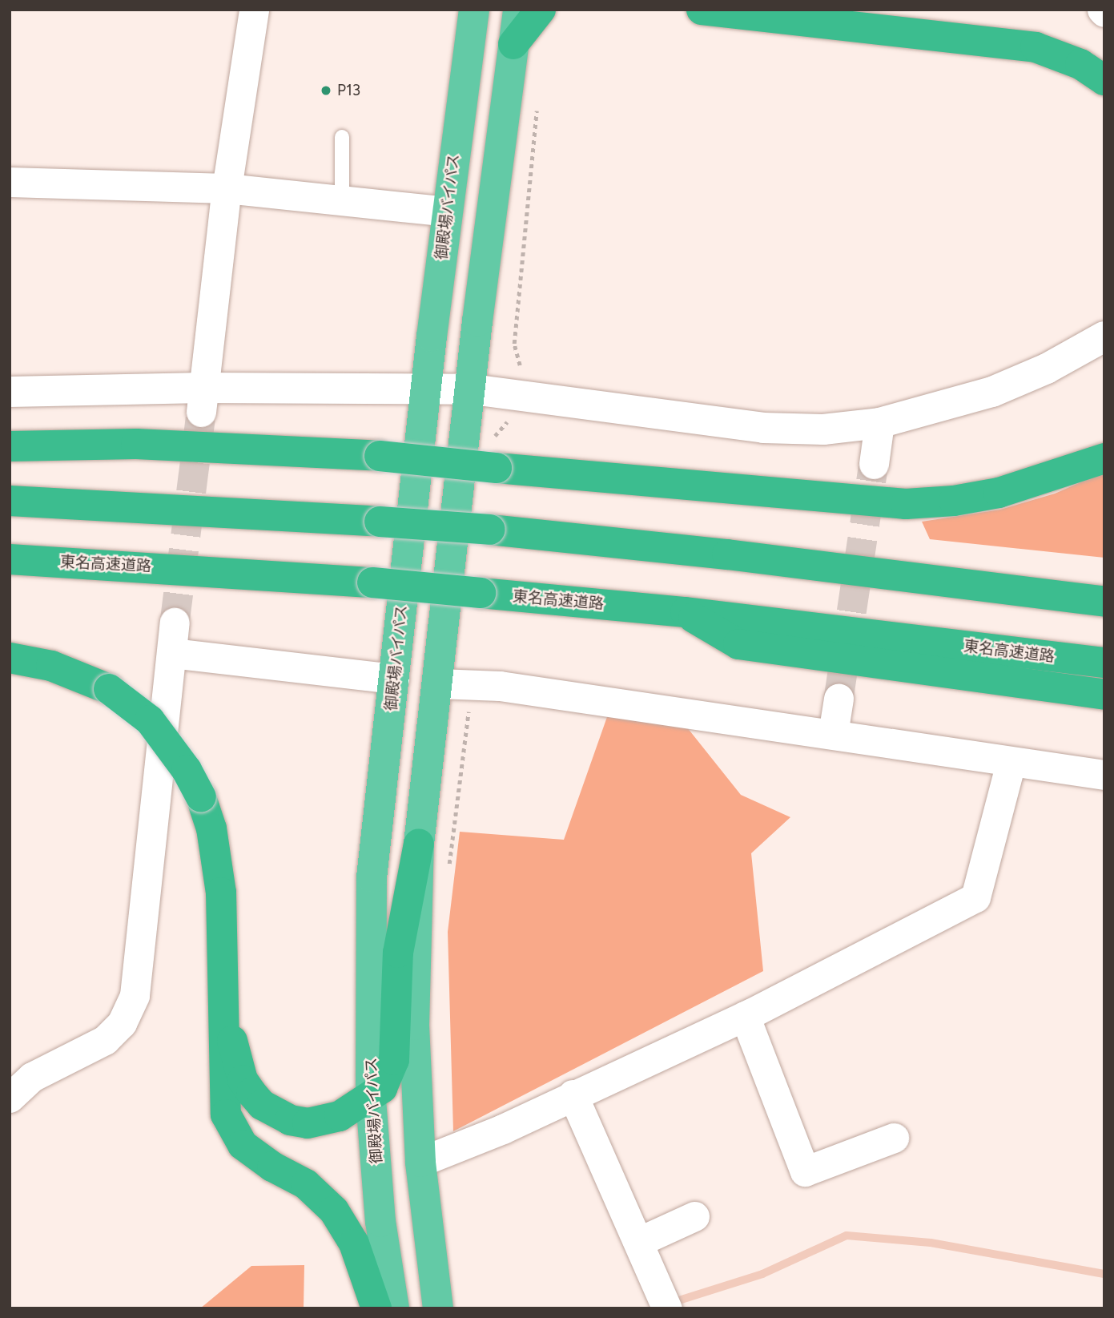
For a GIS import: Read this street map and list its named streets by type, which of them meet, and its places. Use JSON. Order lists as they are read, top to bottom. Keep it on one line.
{"streets":{"highway":["御殿場バイパス","東名高速道路"]},"places":["P13"]}
